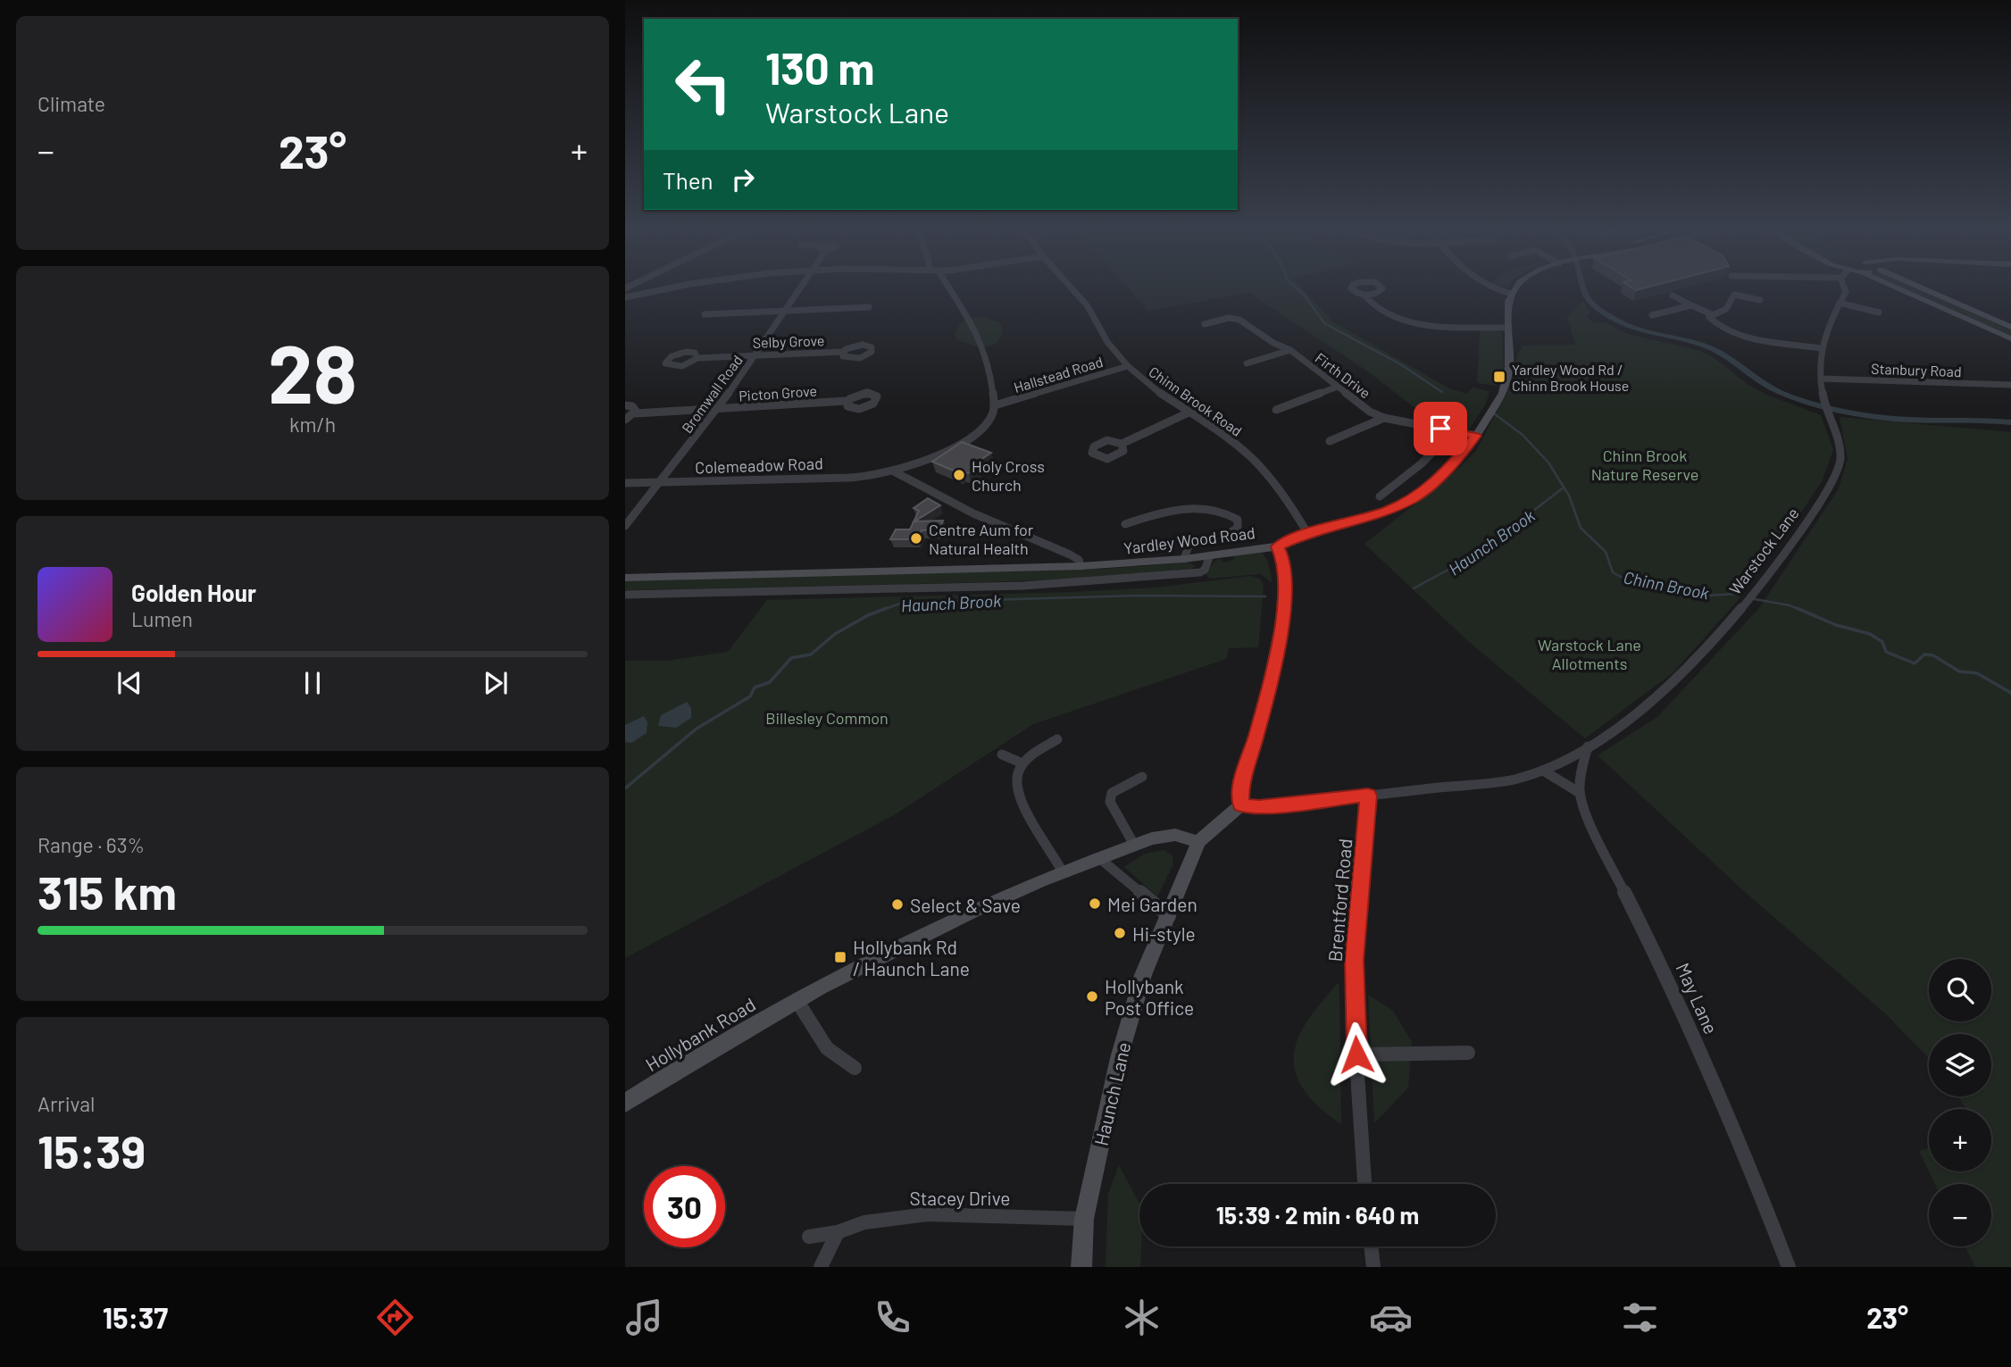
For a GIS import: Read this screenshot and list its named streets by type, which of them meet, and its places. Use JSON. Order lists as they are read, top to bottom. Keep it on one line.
{"streets":{"street":["Selby Grove","Stanbury Road","Hallstead Road","Firth Drive","Picton Grove","Bromwall Road","Chinn Brook Road","Colemeadow Road","Yardley Wood Road","Warstock Lane","Brentford Road","May Lane","Hollybank Road","Haunch Lane","Stacey Drive"]},"crossings":[["Selby Grove","Bromwall Road"],["Stanbury Road","Warstock Lane"],["Hallstead Road","Chinn Brook Road"],["Hallstead Road","Colemeadow Road"],["Firth Drive","Yardley Wood Road"],["Picton Grove","Bromwall Road"],["Bromwall Road","Colemeadow Road"],["Chinn Brook Road","Yardley Wood Road"],["Warstock Lane","Brentford Road"],["Warstock Lane","May Lane"],["Warstock Lane","Haunch Lane"],["Hollybank Road","Haunch Lane"],["Haunch Lane","Stacey Drive"]],"water":["Haunch Brook","Chinn Brook"],"parks":["Chinn Brook Nature Reserve","Warstock Lane Allotments","Billesley Common"],"places":{"transit":["Yardley Wood Rd / Chinn Brook House","Hollybank Rd / Haunch Lane"],"other":["Holy Cross Church","Centre Aum for Natural Health","Mei Garden","Select & Save","Hi-style","Hollybank Post Office"]},"page":{"tile":["Climate",["28","km/h"],["Range · 63%","315 km"],["Arrival","15:39"]],"turn":["130 m","Warstock Lane"],"heat":["−","23°","+"],"then":"Then","song":["Golden Hour","Lumen"],"map_buttons":["+","−"],"limit":"30","trip":"15:39 · 2 min · 640 m","tabs":["15:37","23°"]}}
